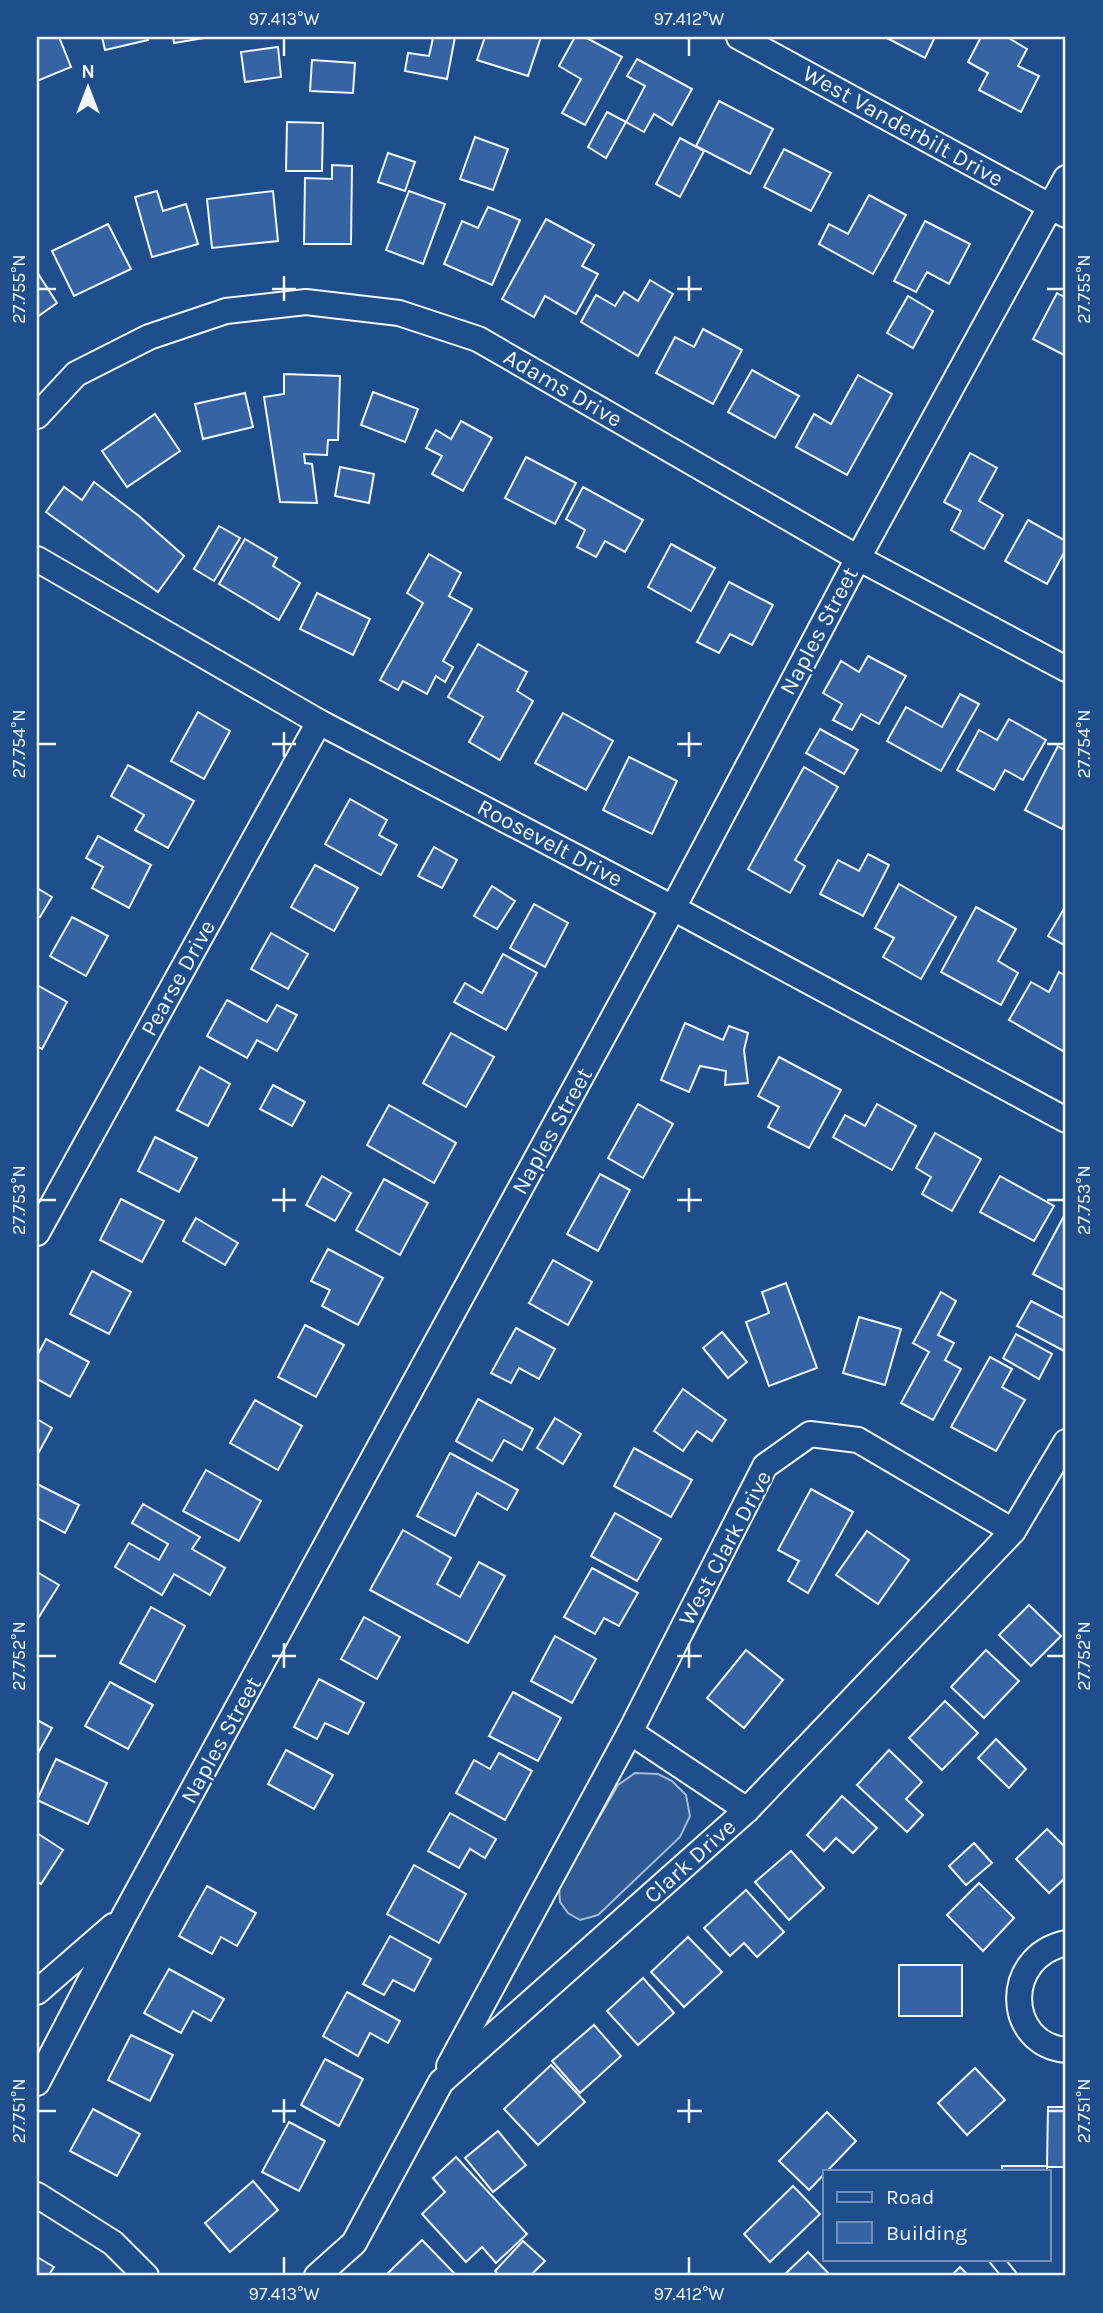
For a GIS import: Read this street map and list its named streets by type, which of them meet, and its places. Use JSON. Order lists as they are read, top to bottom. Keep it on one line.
{"streets":{"street":["West Vanderbilt Drive","Adams Drive","Naples Street","Roosevelt Drive","Pearse Drive","West Clark Drive","Clark Drive"]},"crossings":[["West Vanderbilt Drive","Naples Street"],["Adams Drive","Naples Street"],["Naples Street","Roosevelt Drive"],["Roosevelt Drive","Pearse Drive"],["West Clark Drive","Clark Drive"]],"legend":["Road","Building"],"north":"top","coordinates":["97.413°W","97.412°W","27.755°N","27.754°N","27.753°N","27.752°N","27.751°N"]}
